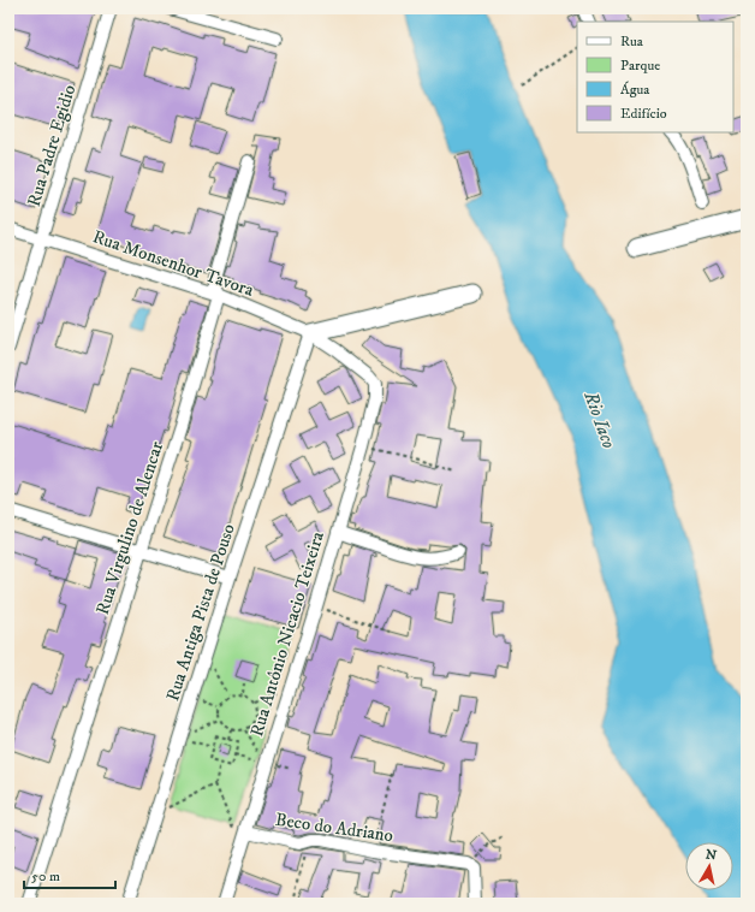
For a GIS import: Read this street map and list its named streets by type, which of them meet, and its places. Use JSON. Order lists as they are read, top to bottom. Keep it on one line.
{"streets":{"street":["Rua Padre Egidio","Rua Monsenhor Tavora","Rua Virgulino de Alencar","Rua Antiga Pista de Pouso","Rua Antônio Nicacio Teixeira","Beco do Adriano"]},"crossings":[["Rua Padre Egidio","Rua Monsenhor Tavora"],["Rua Monsenhor Tavora","Rua Virgulino de Alencar"],["Rua Monsenhor Tavora","Rua Antiga Pista de Pouso"],["Rua Monsenhor Tavora","Rua Antônio Nicacio Teixeira"],["Rua Antônio Nicacio Teixeira","Beco do Adriano"]],"water":["Rio Iaco"],"legend":["Rua","Parque","Água","Edifício"],"scale_bar":"50 m","north":"top"}
